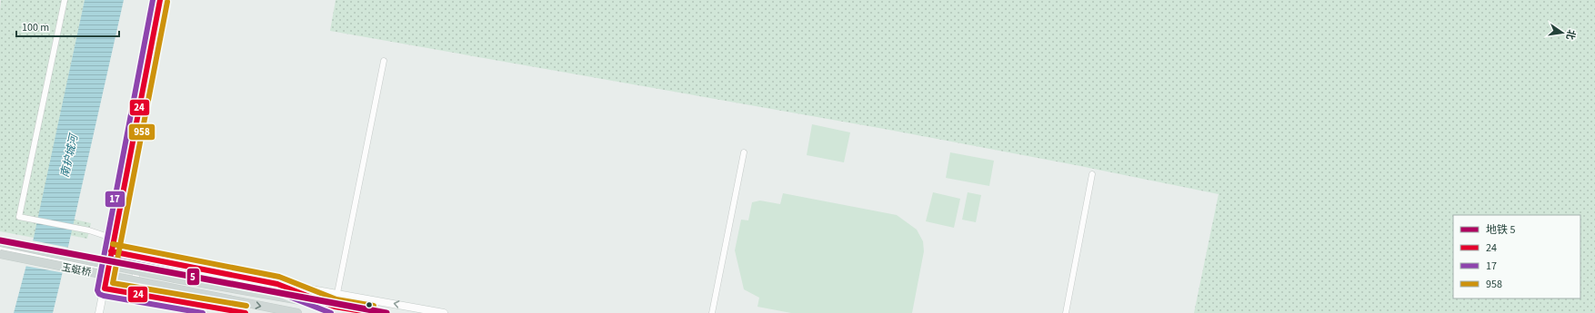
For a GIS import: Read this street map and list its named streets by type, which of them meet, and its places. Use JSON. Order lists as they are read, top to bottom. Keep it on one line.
{"streets":{"main road":["玉蜓桥"]},"water":["南护城河"],"lines":["transit line 24","transit line 17","transit line 958","metro line 5"],"legend":["地铁 5","24","17","958"],"scale_bar":"100 m","north":"right"}
